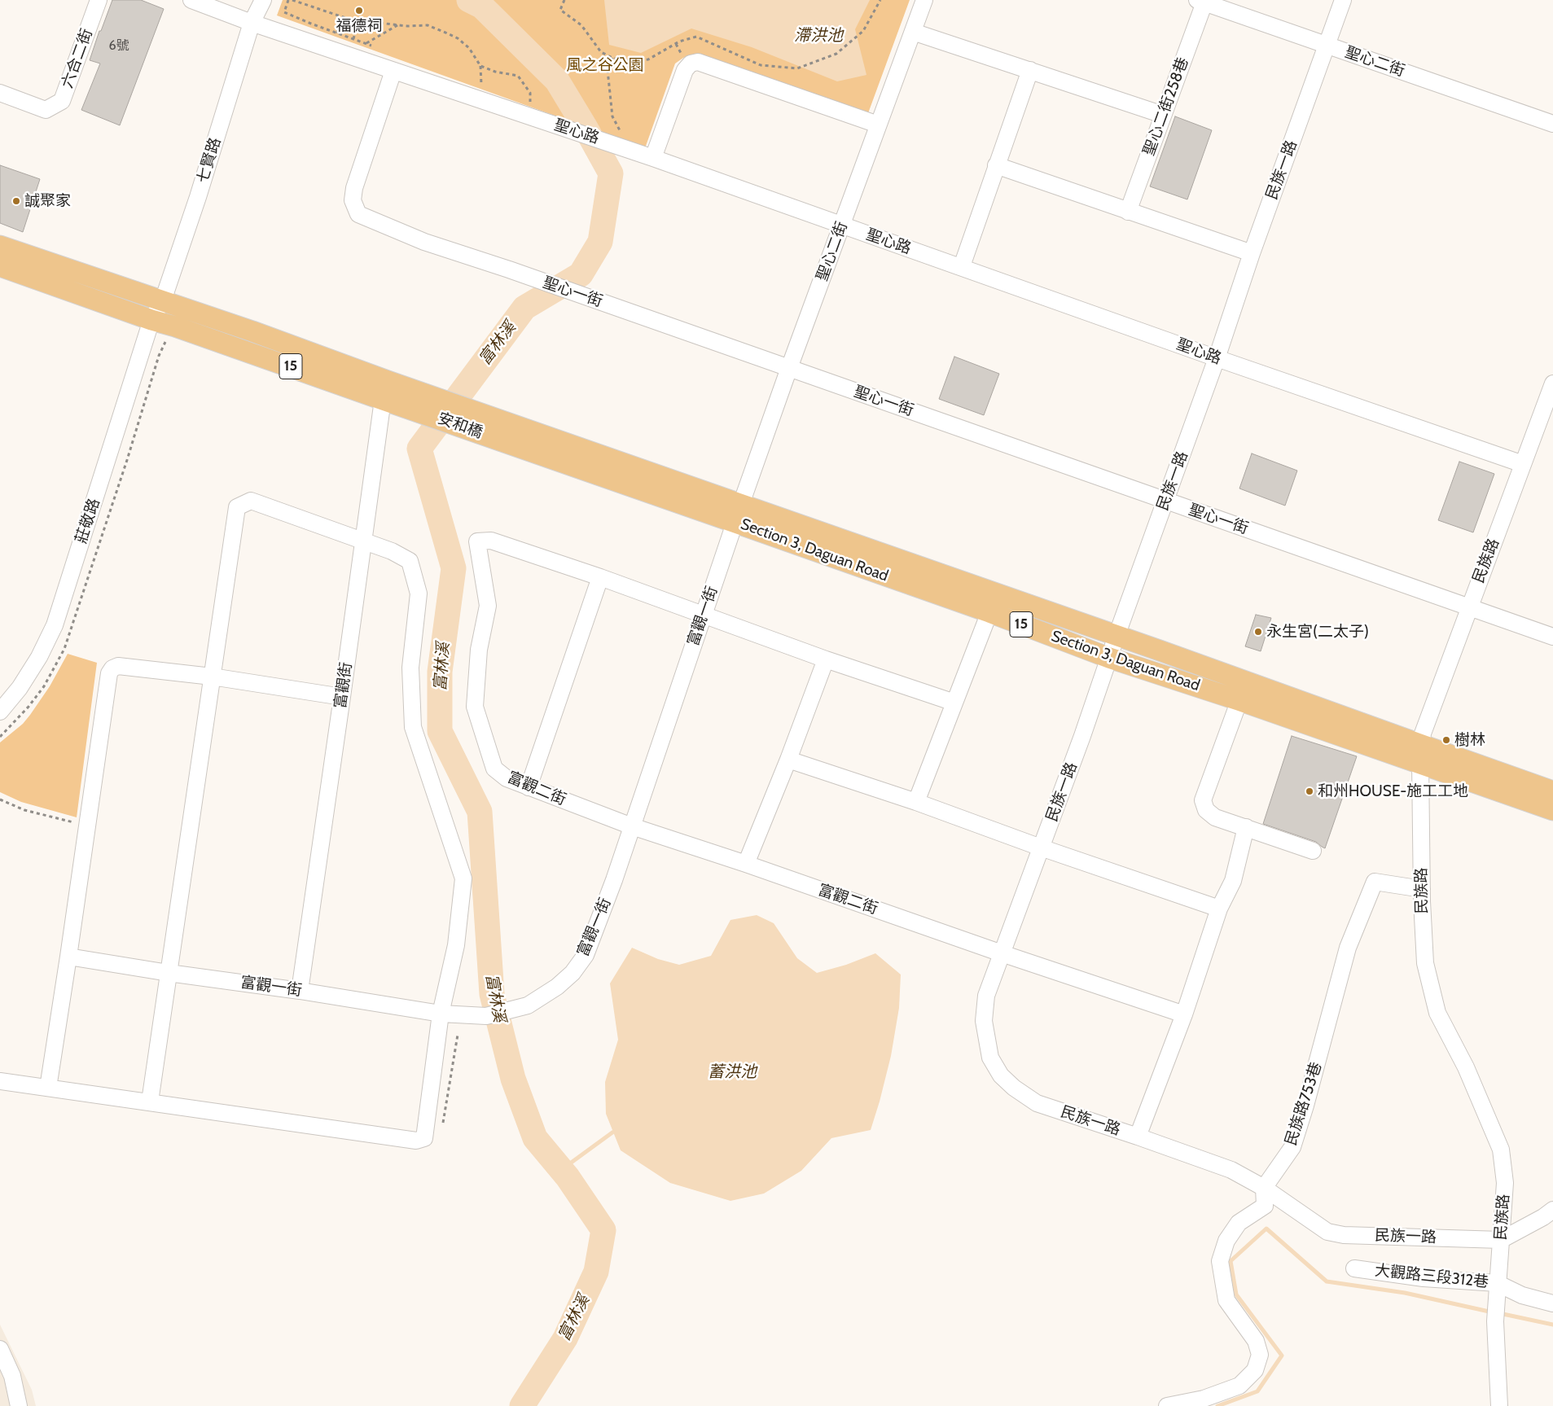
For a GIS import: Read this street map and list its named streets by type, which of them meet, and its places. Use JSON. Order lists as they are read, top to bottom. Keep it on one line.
{"streets":{"main road":["15","安和橋","Section 3, Daguan Road"],"street":["六合二街","聖心二街","聖心二街258巷","聖心路","七賢路","民族一路","聖心一街","莊敬路","民族路","富觀一街","富觀街","富觀二街","民族路753巷","大觀路三段312巷"]},"crossings":[["聖心二街","聖心二街258巷"],["聖心二街","聖心路"],["聖心二街","民族一路"],["聖心二街","聖心一街"],["聖心二街","Section 3, Daguan Road"],["聖心二街","富觀一街"],["聖心路","七賢路"],["聖心路","民族一路"],["聖心路","聖心一街"],["聖心路","民族路"],["七賢路","15"],["七賢路","莊敬路"],["民族一路","聖心一街"],["民族一路","Section 3, Daguan Road"],["民族一路","民族路"],["民族一路","富觀二街"],["民族一路","民族路753巷"],["聖心一街","民族路"],["15","安和橋"],["15","莊敬路"],["15","富觀街"],["安和橋","Section 3, Daguan Road"],["Section 3, Daguan Road","民族路"],["Section 3, Daguan Road","富觀一街"],["民族路","民族路753巷"],["民族路","大觀路三段312巷"],["富觀一街","富觀街"],["富觀一街","富觀二街"]],"water":["滯洪池","富林溪","蓄洪池"],"parks":["風之谷公園"],"places":["福德祠","誠聚家","永生宮(二太子)","樹林","和州HOUSE-施工工地"],"house_numbers":["6號"]}
